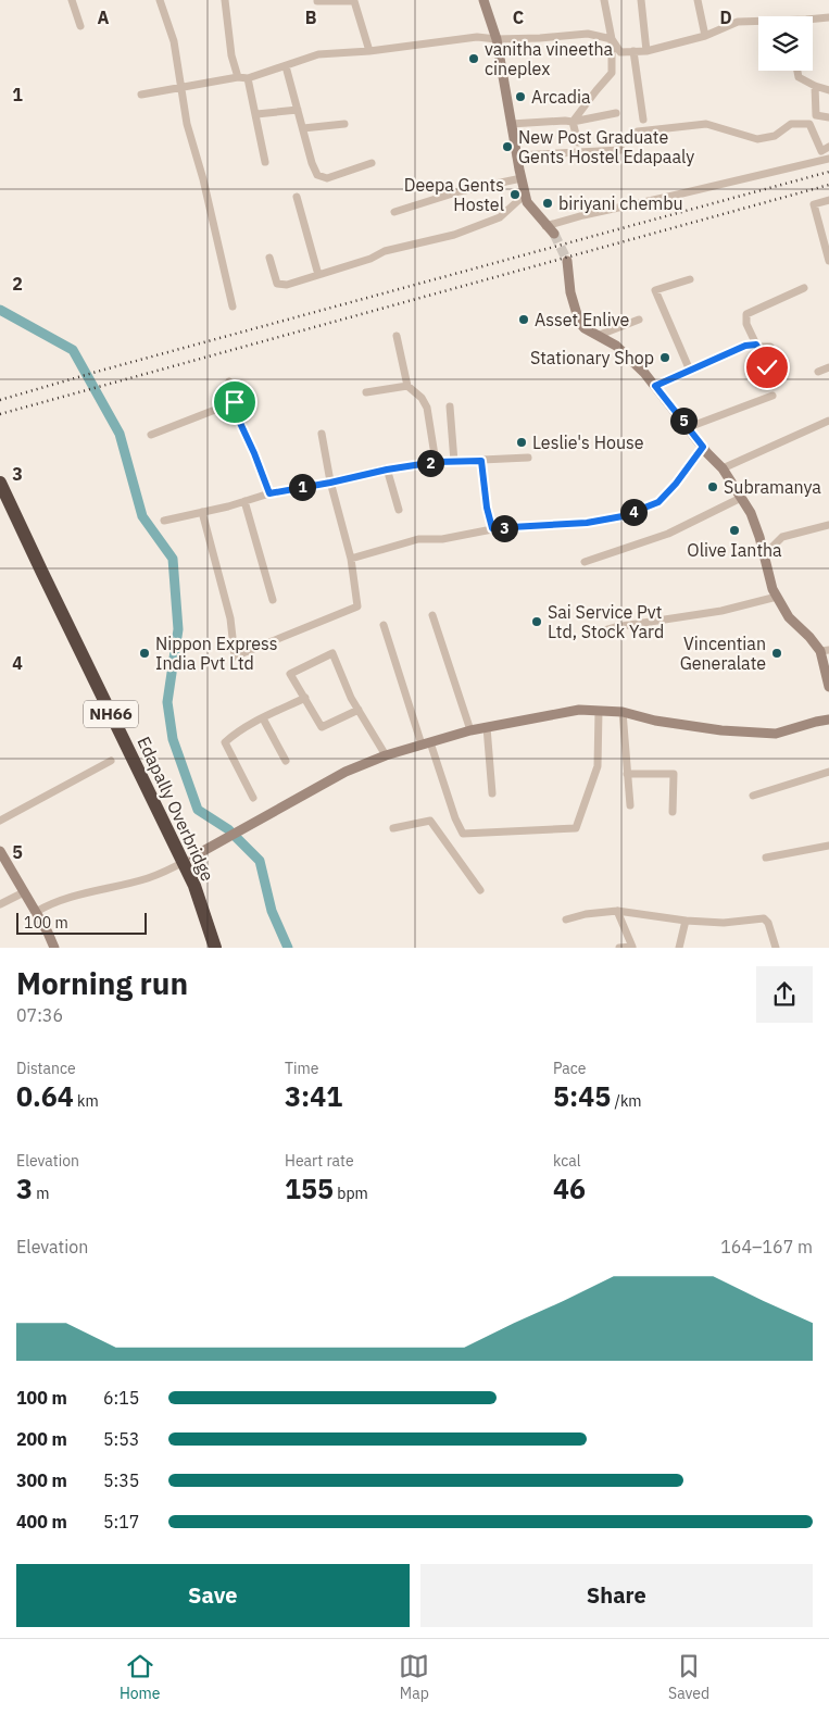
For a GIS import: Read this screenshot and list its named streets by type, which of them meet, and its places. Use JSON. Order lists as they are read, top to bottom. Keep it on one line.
{"streets":{"highway":["NH66","Edapally Overbridge"]},"places":["vanitha vineetha cineplex","Arcadia","New Post Graduate Gents Hostel Edapaaly","Deepa Gents Hostel","biriyani chembu","Asset Enlive","Stationary Shop","Leslie's House","Subramanya","Olive Iantha","Sai Service Pvt Ltd, Stock Yard","Nippon Express India Pvt Ltd","Vincentian Generalate"],"scale_bar":"100 m","page":{"pins":["5","2","1","4","3"],"scale":"100 m","heading":["Morning run","07:36"],"stats":[["Distance","0.64 km"],["Time","3:41"],["Pace","5:45 /km"],["Elevation","3 m"],["Heart rate","155 bpm"],["kcal","46"]],"chart":["Elevation","164–167 m"],"list":[{"name":"100 m","note":"6:15"},{"name":"200 m","note":"5:53"},{"name":"300 m","note":"5:35"},{"name":"400 m","note":"5:17"}],"buttons":["Save","Share"],"tabs":["Home","Map","Saved"]},"grid":{"columns":["A","B","C","D"],"rows":["1","2","3","4","5"]}}
